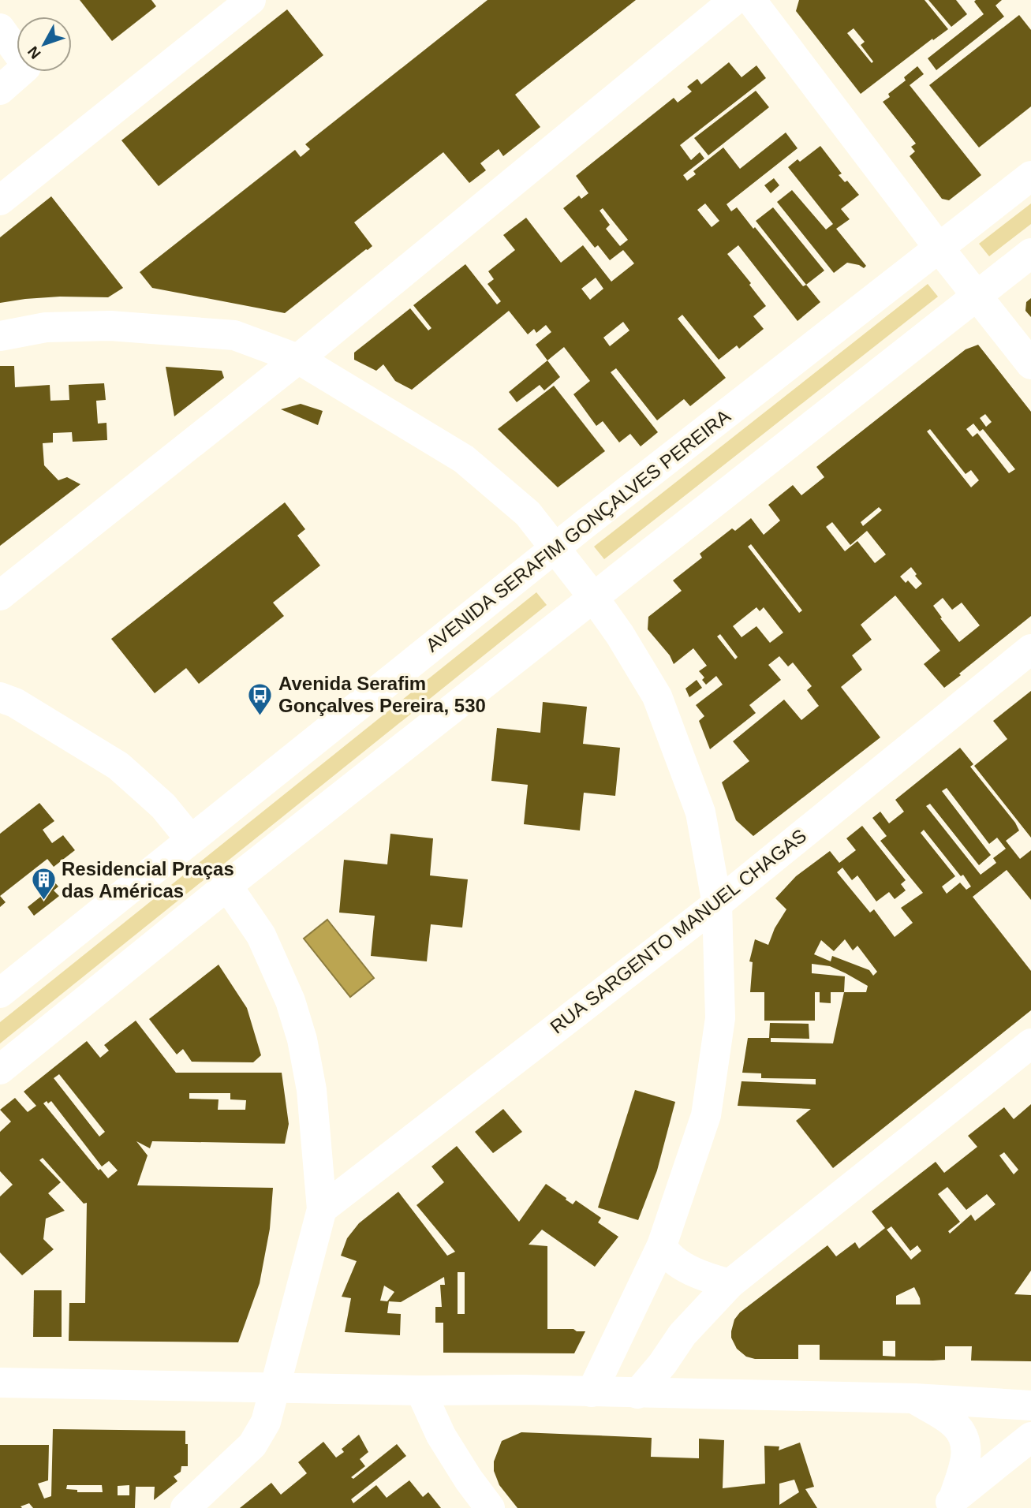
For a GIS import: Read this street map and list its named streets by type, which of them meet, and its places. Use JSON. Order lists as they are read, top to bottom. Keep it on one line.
{"streets":{"street":["AVENIDA SERAFIM GONÇALVES PEREIRA","RUA SARGENTO MANUEL CHAGAS"]},"places":{"bus stop":["Avenida Serafim Gonçalves Pereira, 530"],"building":["Residencial Praças das Américas"]},"north":"bottom left"}
